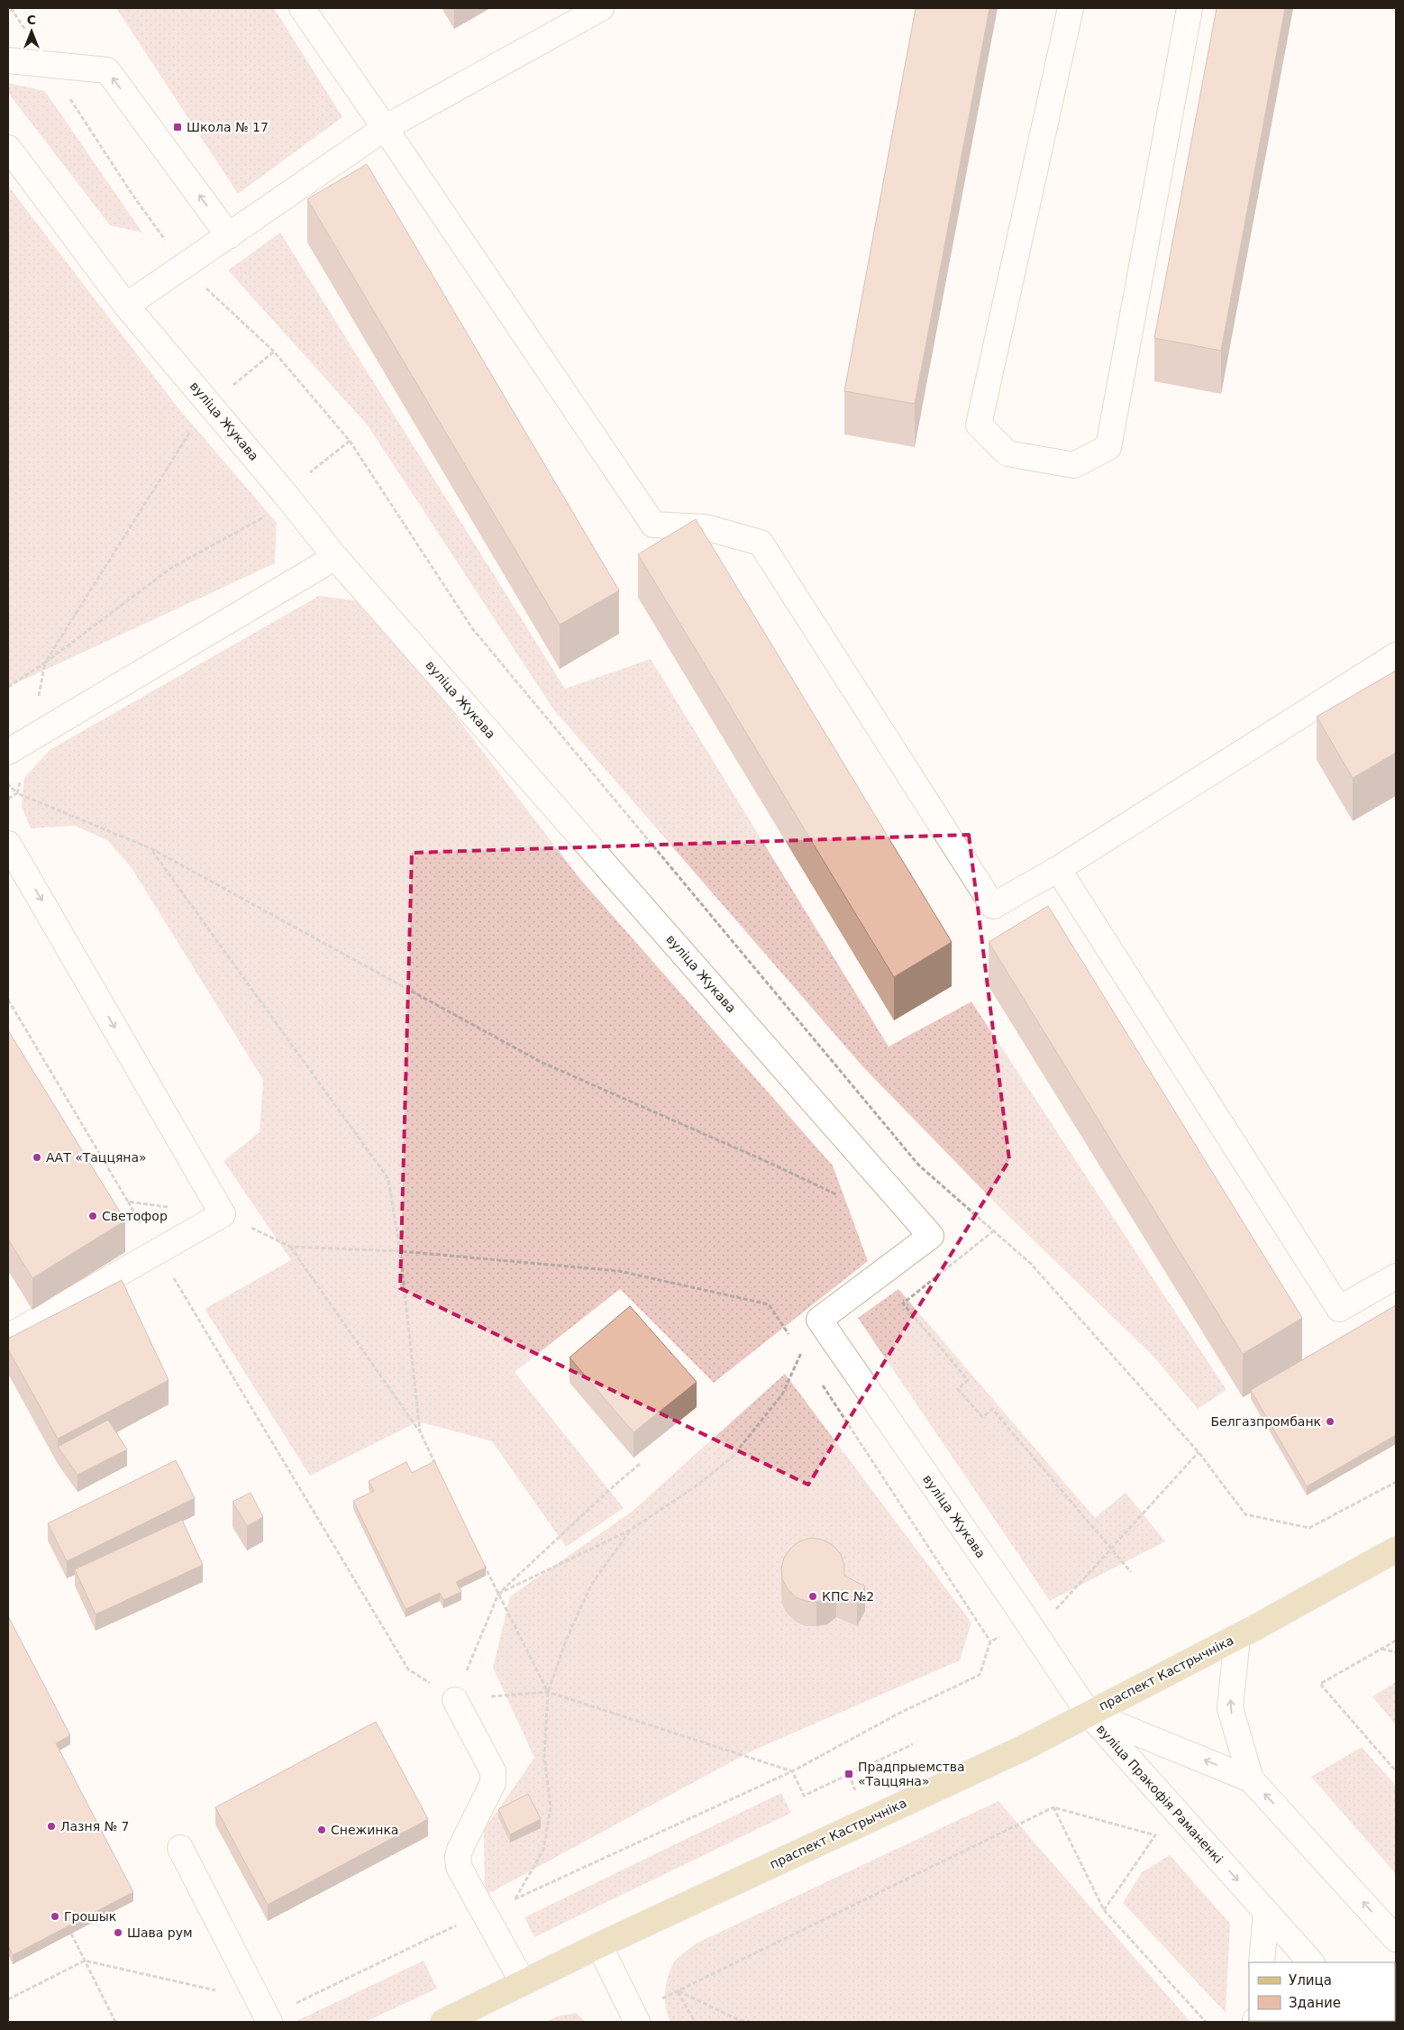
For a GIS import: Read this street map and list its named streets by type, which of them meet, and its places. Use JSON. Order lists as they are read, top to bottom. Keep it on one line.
{"streets":{"main road":["праспект Кастрычніка"],"street":["вуліца Жукава","вуліца Пракофія Раманенкі"]},"crossings":[["вуліца Жукава","праспект Кастрычніка"],["вуліца Жукава","вуліца Пракофія Раманенкі"],["праспект Кастрычніка","вуліца Пракофія Раманенкі"]],"places":{"transit":["Школа № 17","Прадпрыемства «Таццяна»"],"other":["ААТ «Таццяна»","Светофор","Белгазпромбанк","КПС №2","Лазня № 7","Снежинка","Грошык","Шава рум"]},"legend":["Улица","Здание"],"north":"top"}
